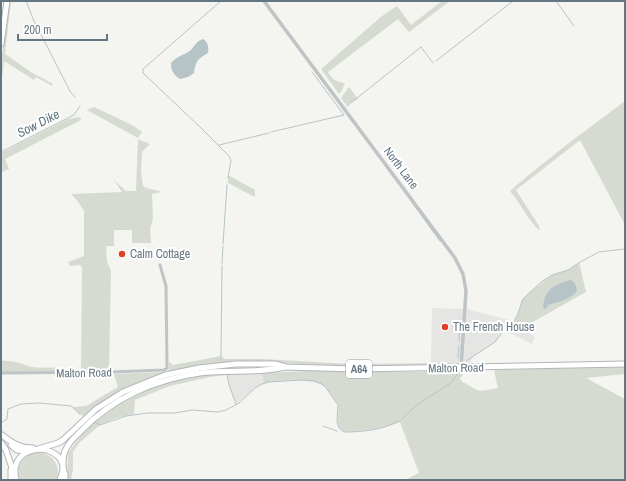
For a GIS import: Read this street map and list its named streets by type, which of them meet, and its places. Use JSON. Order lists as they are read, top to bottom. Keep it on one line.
{"streets":{"highway":["Malton Road","A64"],"street":["North Lane"]},"crossings":[["North Lane","Malton Road"],["Malton Road","A64"]],"water":["Sow Dike"],"places":["Calm Cottage","The French House"],"scale_bar":"200 m"}
